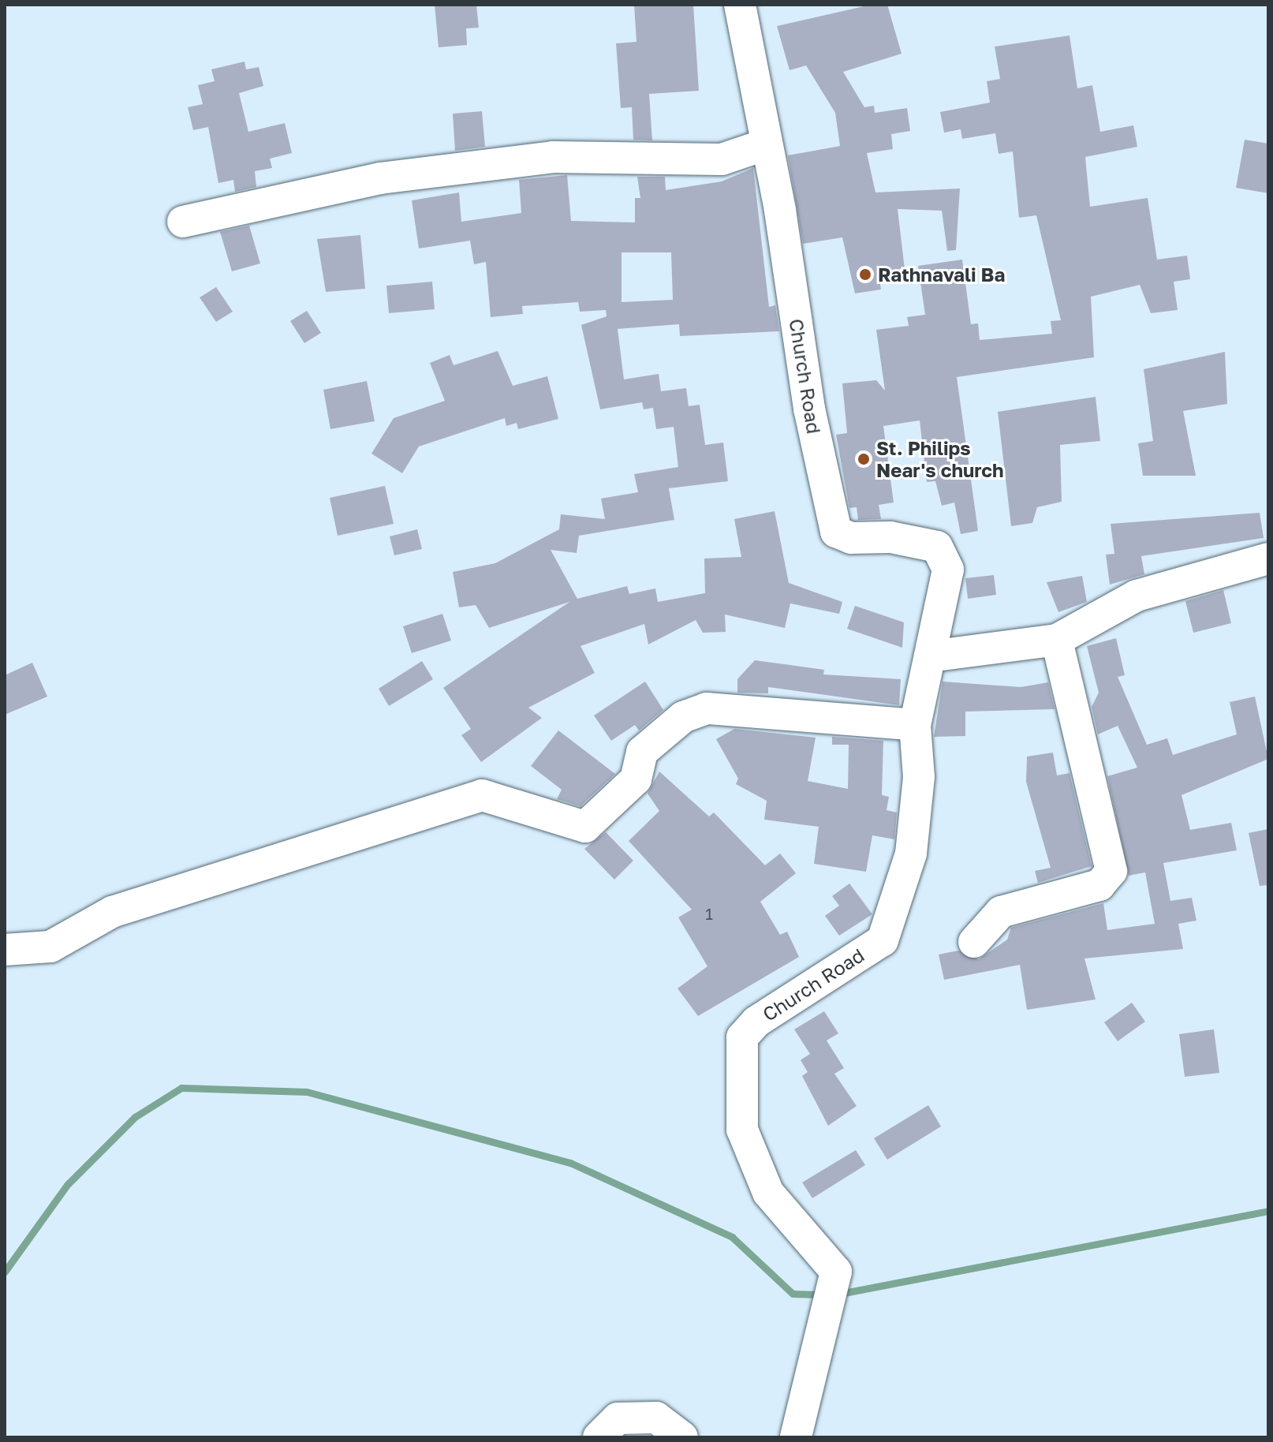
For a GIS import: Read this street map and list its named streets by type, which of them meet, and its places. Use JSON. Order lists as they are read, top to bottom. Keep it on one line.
{"streets":{"street":["Church Road"]},"places":["Rathnavali Ba","St. Philips Near's church"],"house_numbers":["1"]}
